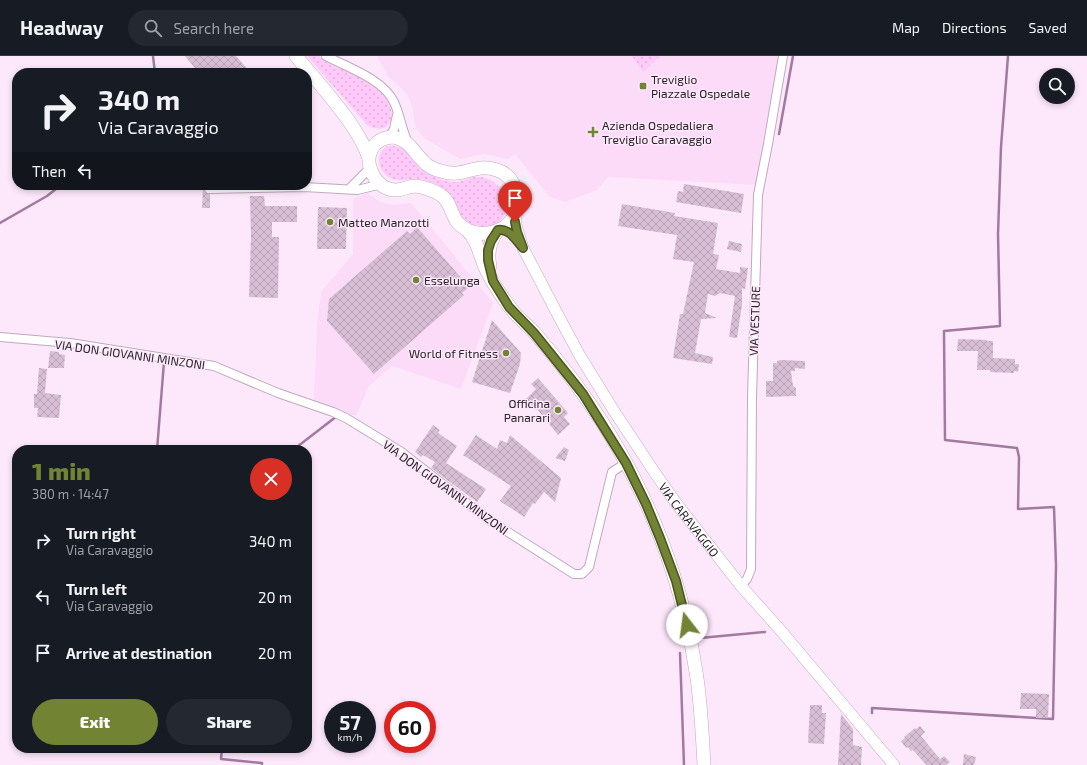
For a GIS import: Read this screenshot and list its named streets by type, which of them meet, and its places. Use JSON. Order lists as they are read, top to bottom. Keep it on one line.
{"streets":{"main road":["VIA CARAVAGGIO"],"street":["VIA VESTURE","VIA DON GIOVANNI MINZONI"]},"crossings":[["VIA VESTURE","VIA CARAVAGGIO"],["VIA DON GIOVANNI MINZONI","VIA CARAVAGGIO"]],"places":{"transit":["Treviglio Piazzale Ospedale"],"health":["Azienda Ospedaliera Treviglio Caravaggio"],"other":["Matteo Manzotti","Esselunga","World of Fitness","Officina Panarari"]},"page":{"header":"Headway","search":"Search here","nav":["Map","Directions","Saved"],"turn":["340 m","Via Caravaggio"],"then":"Then","heading":["1 min","380 m · 14:47"],"list":[{"name":"Turn right","note":"Via Caravaggio","value":"340 m"},{"name":"Turn left","note":"Via Caravaggio","value":"20 m"},{"name":"Arrive at destination","value":"20 m"}],"buttons":["Exit","Share"],"speed":"57 km/h","limit":"60"}}
